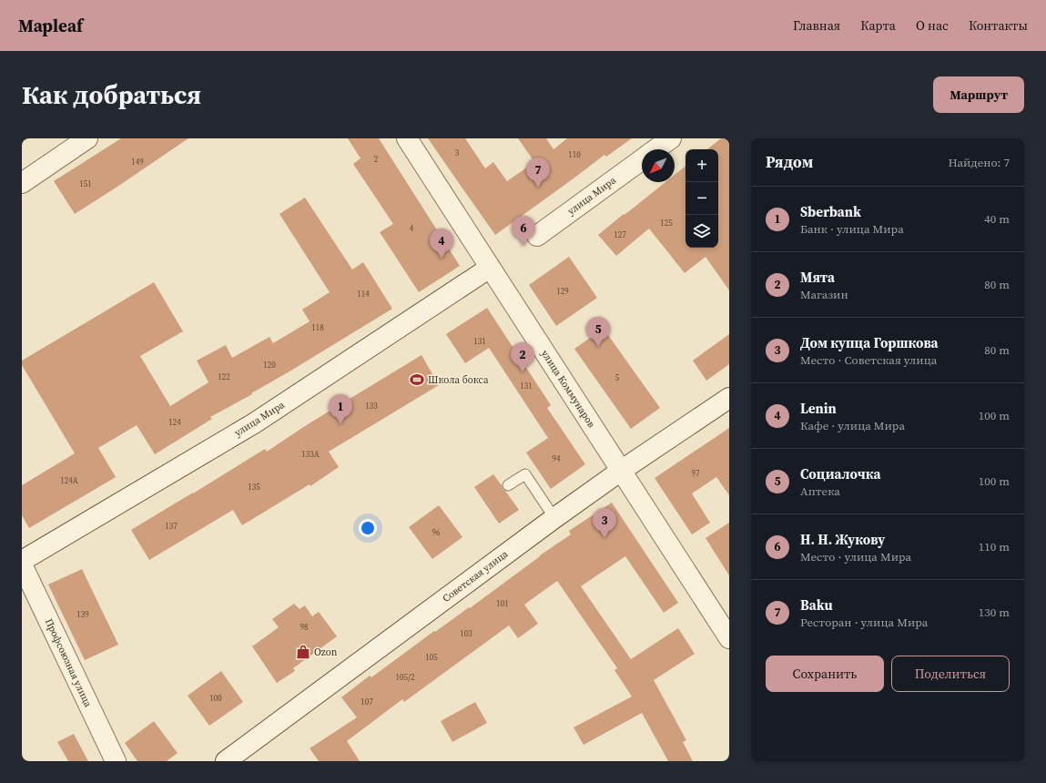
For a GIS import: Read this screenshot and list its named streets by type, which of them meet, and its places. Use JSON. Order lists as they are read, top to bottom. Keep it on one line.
{"streets":{"street":["улица Мира","улица Коммунаров","Советская улица","Профсоюзная улица"]},"crossings":[["улица Мира","улица Коммунаров"],["улица Коммунаров","Советская улица"]],"places":{"sports":["Школа бокса"],"shop":["Ozon"]},"house_numbers":["3","110","2","149","151","125","4","127","129","114","118","131","120","122","5","131","133","124","133А","94","97","124А","135","137","96","101","139","98","103","105","105/2","100","107"],"north":"bottom left","page":{"header":"Mapleaf","nav":["Главная","Карта","О нас","Контакты"],"buttons":["Маршрут",["Сохранить","Поделиться"]],"title":"Как добраться","heading":["Рядом","Найдено: 7"],"map_buttons":["+","−"],"pins":["7","6","4","5","2","1","3"],"list":[{"mark":"1","name":"Sberbank","note":"Банк · улица Мира","value":"40 m"},{"mark":"2","name":"Мята","note":"Магазин","value":"80 m"},{"mark":"3","name":"Дом купца Горшкова","note":"Место · Советская улица","value":"80 m"},{"mark":"4","name":"Lenin","note":"Кафе · улица Мира","value":"100 m"},{"mark":"5","name":"Социалочка","note":"Аптека","value":"100 m"},{"mark":"6","name":"Н. Н. Жукову","note":"Место · улица Мира","value":"110 m"},{"mark":"7","name":"Baku","note":"Ресторан · улица Мира","value":"130 m"}]}}
